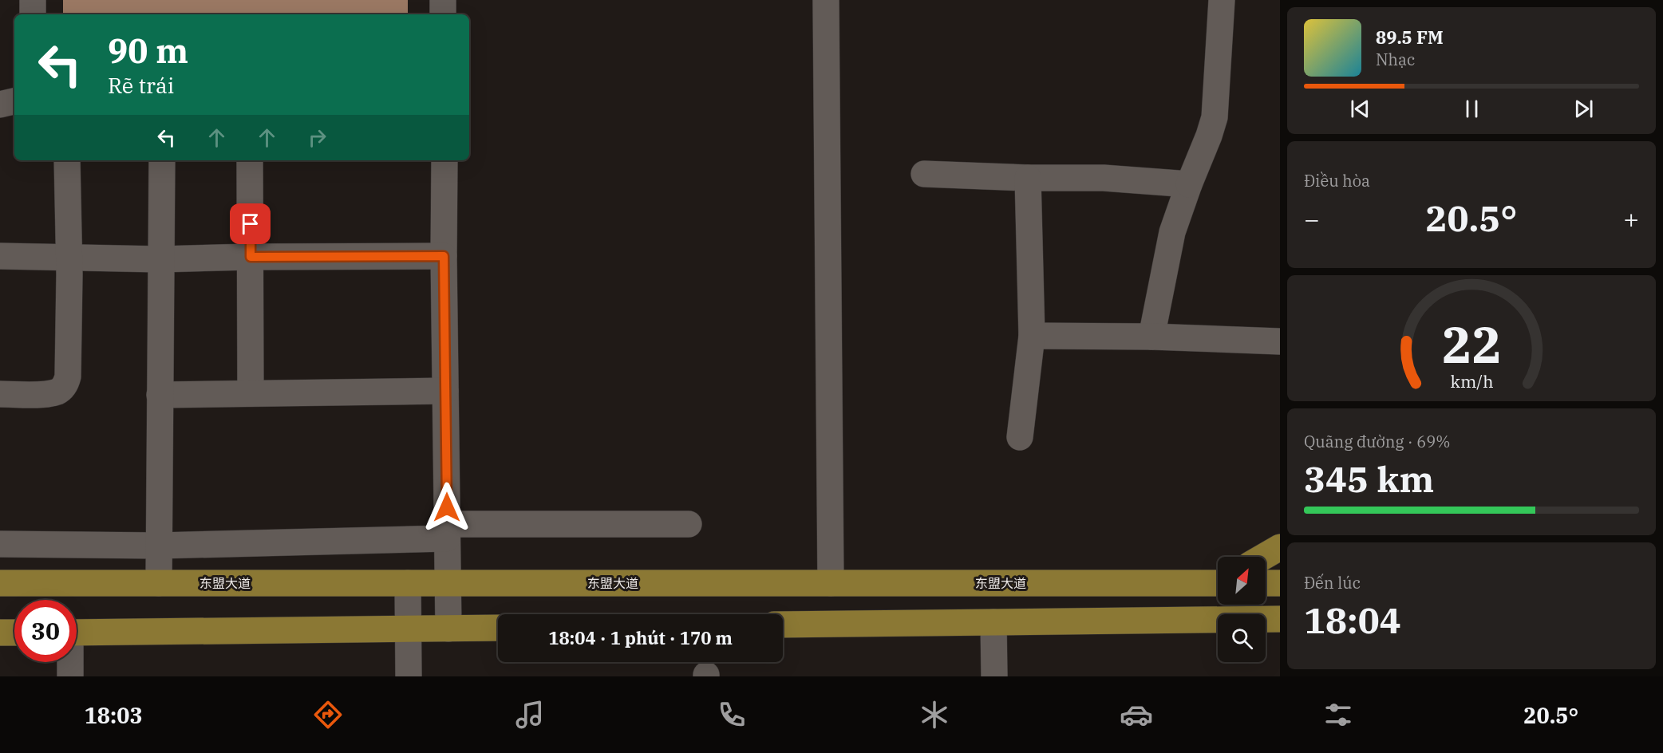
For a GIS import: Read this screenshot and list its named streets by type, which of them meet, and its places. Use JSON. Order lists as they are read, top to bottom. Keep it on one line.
{"streets":{"main road":["东盟大道"]},"north":"top right","page":{"turn":["90 m","Rẽ trái"],"song":["89.5 FM","Nhạc"],"tile":["Điều hòa",["Quãng đường · 69%","345 km"],["Đến lúc","18:04"]],"heat":["−","20.5°","+"],"limit":"30","trip":"18:04 · 1 phút · 170 m","tabs":["18:03","20.5°"],"gauge":["22","km/h"]}}
